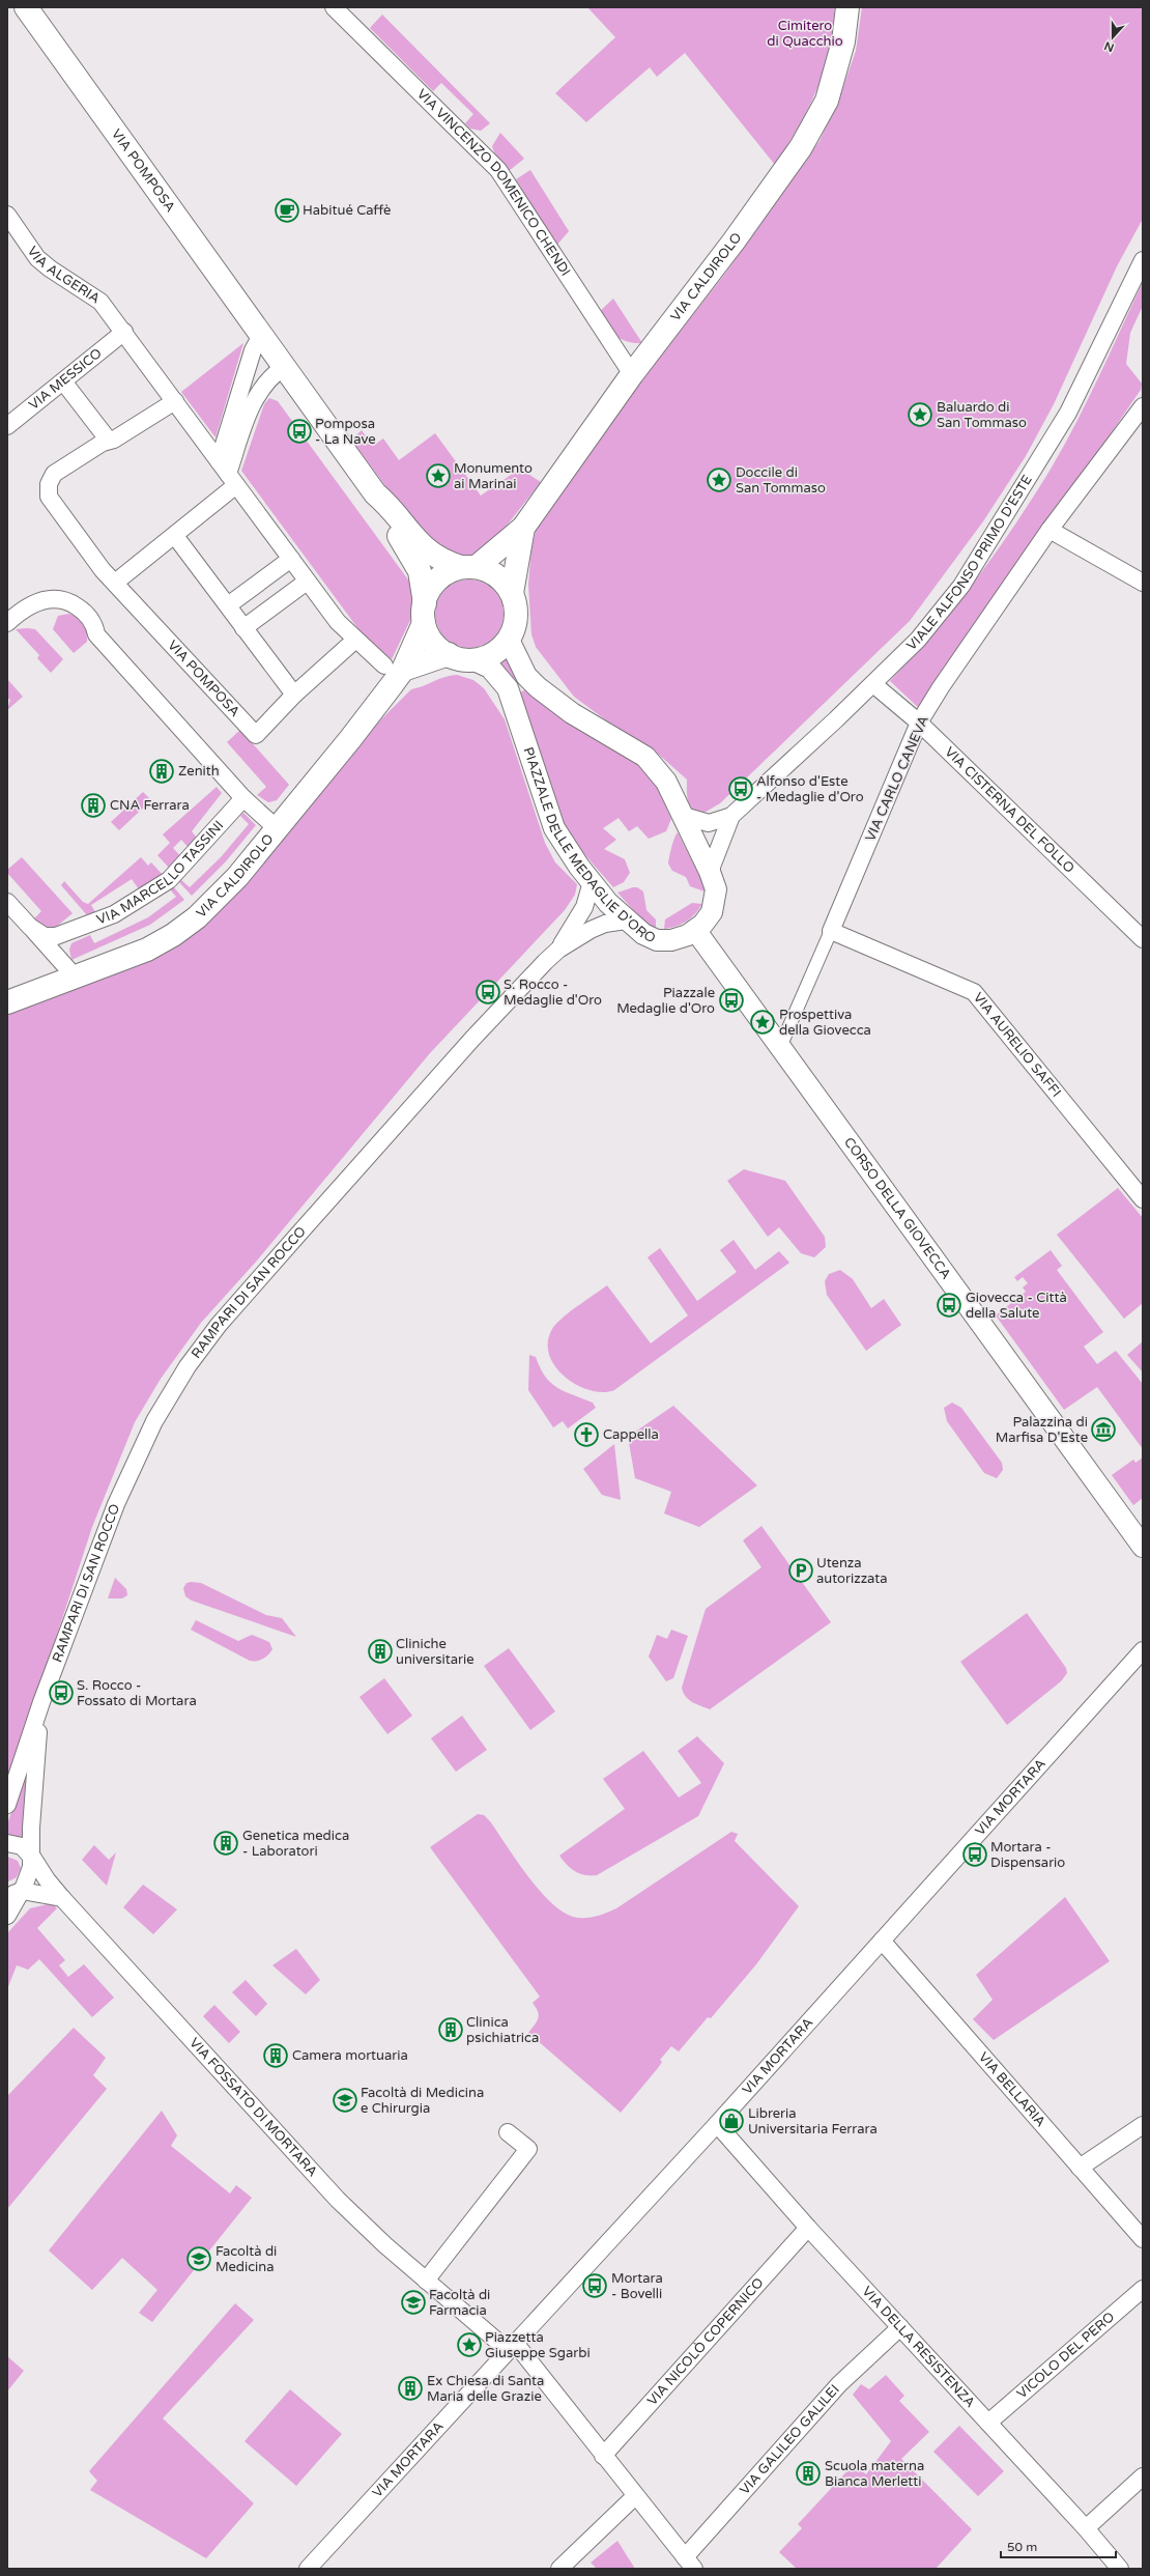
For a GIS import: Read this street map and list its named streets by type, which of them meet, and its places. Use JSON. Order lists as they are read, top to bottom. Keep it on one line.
{"streets":{"main road":["VIA POMPOSA","VIA CALDIROLO"],"street":["VIA VINCENZO DOMENICO CHENDI","VIA ALGERIA","VIA MESSICO","VIALE ALFONSO PRIMO D'ESTE","VIA CARLO CANEVA","VIA CISTERNA DEL FOLLO","PIAZZALE DELLE MEDAGLIE D'ORO","VIA MARCELLO TASSINI","VIA AURELIO SAFFI","CORSO DELLA GIOVECCA","RAMPARI DI SAN ROCCO","VIA MORTARA","VIA BELLARIA","VIA FOSSATO DI MORTARA","VIA NICOLÒ COPERNICO","VIA DELLA RESISTENZA","VICOLO DEL PERO","VIA GALILEO GALILEI"]},"crossings":[["VIA POMPOSA","VIA CALDIROLO"],["VIA POMPOSA","PIAZZALE DELLE MEDAGLIE D'ORO"],["VIA VINCENZO DOMENICO CHENDI","VIA CALDIROLO"],["VIA ALGERIA","VIA MESSICO"],["VIA CALDIROLO","PIAZZALE DELLE MEDAGLIE D'ORO"],["VIA CALDIROLO","VIA MARCELLO TASSINI"],["VIALE ALFONSO PRIMO D'ESTE","VIA CISTERNA DEL FOLLO"],["VIA CARLO CANEVA","VIA CISTERNA DEL FOLLO"],["VIA CARLO CANEVA","VIA AURELIO SAFFI"],["VIA CARLO CANEVA","CORSO DELLA GIOVECCA"],["PIAZZALE DELLE MEDAGLIE D'ORO","CORSO DELLA GIOVECCA"],["PIAZZALE DELLE MEDAGLIE D'ORO","RAMPARI DI SAN ROCCO"],["RAMPARI DI SAN ROCCO","VIA FOSSATO DI MORTARA"],["VIA MORTARA","VIA BELLARIA"],["VIA MORTARA","VIA FOSSATO DI MORTARA"],["VIA MORTARA","VIA DELLA RESISTENZA"],["VIA NICOLÒ COPERNICO","VIA DELLA RESISTENZA"],["VIA DELLA RESISTENZA","VICOLO DEL PERO"],["VIA DELLA RESISTENZA","VIA GALILEO GALILEI"]],"parks":["Cimitero di Quacchio"],"places":{"cafe":["Habitué Caffè"],"place":["Baluardo di San Tommaso","Monumento ai Marinai","Doccile di San Tommaso","Prospettiva della Giovecca","Piazzetta Giuseppe Sgarbi"],"bus stop":["Pomposa - La Nave","Alfonso d'Este - Medaglie d'Oro","S. Rocco - Medaglie d'Oro","Piazzale Medaglie d'Oro","Giovecca - Città della Salute","S. Rocco - Fossato di Mortara","Mortara - Dispensario","Mortara - Bovelli"],"building":["Zenith","CNA Ferrara","Cliniche universitarie","Genetica medica - Laboratori","Clinica psichiatrica","Camera mortuaria","Ex Chiesa di Santa Maria delle Grazie","Scuola materna Bianca Merletti"],"museum":["Palazzina di Marfisa D'Este"],"church":["Cappella"],"parking":["Utenza autorizzata"],"school or university":["Facoltà di Medicina e Chirurgia","Facoltà di Medicina","Facoltà di Farmacia"],"shop":["Libreria Universitaria Ferrara"]},"scale_bar":"50 m","north":"bottom"}
